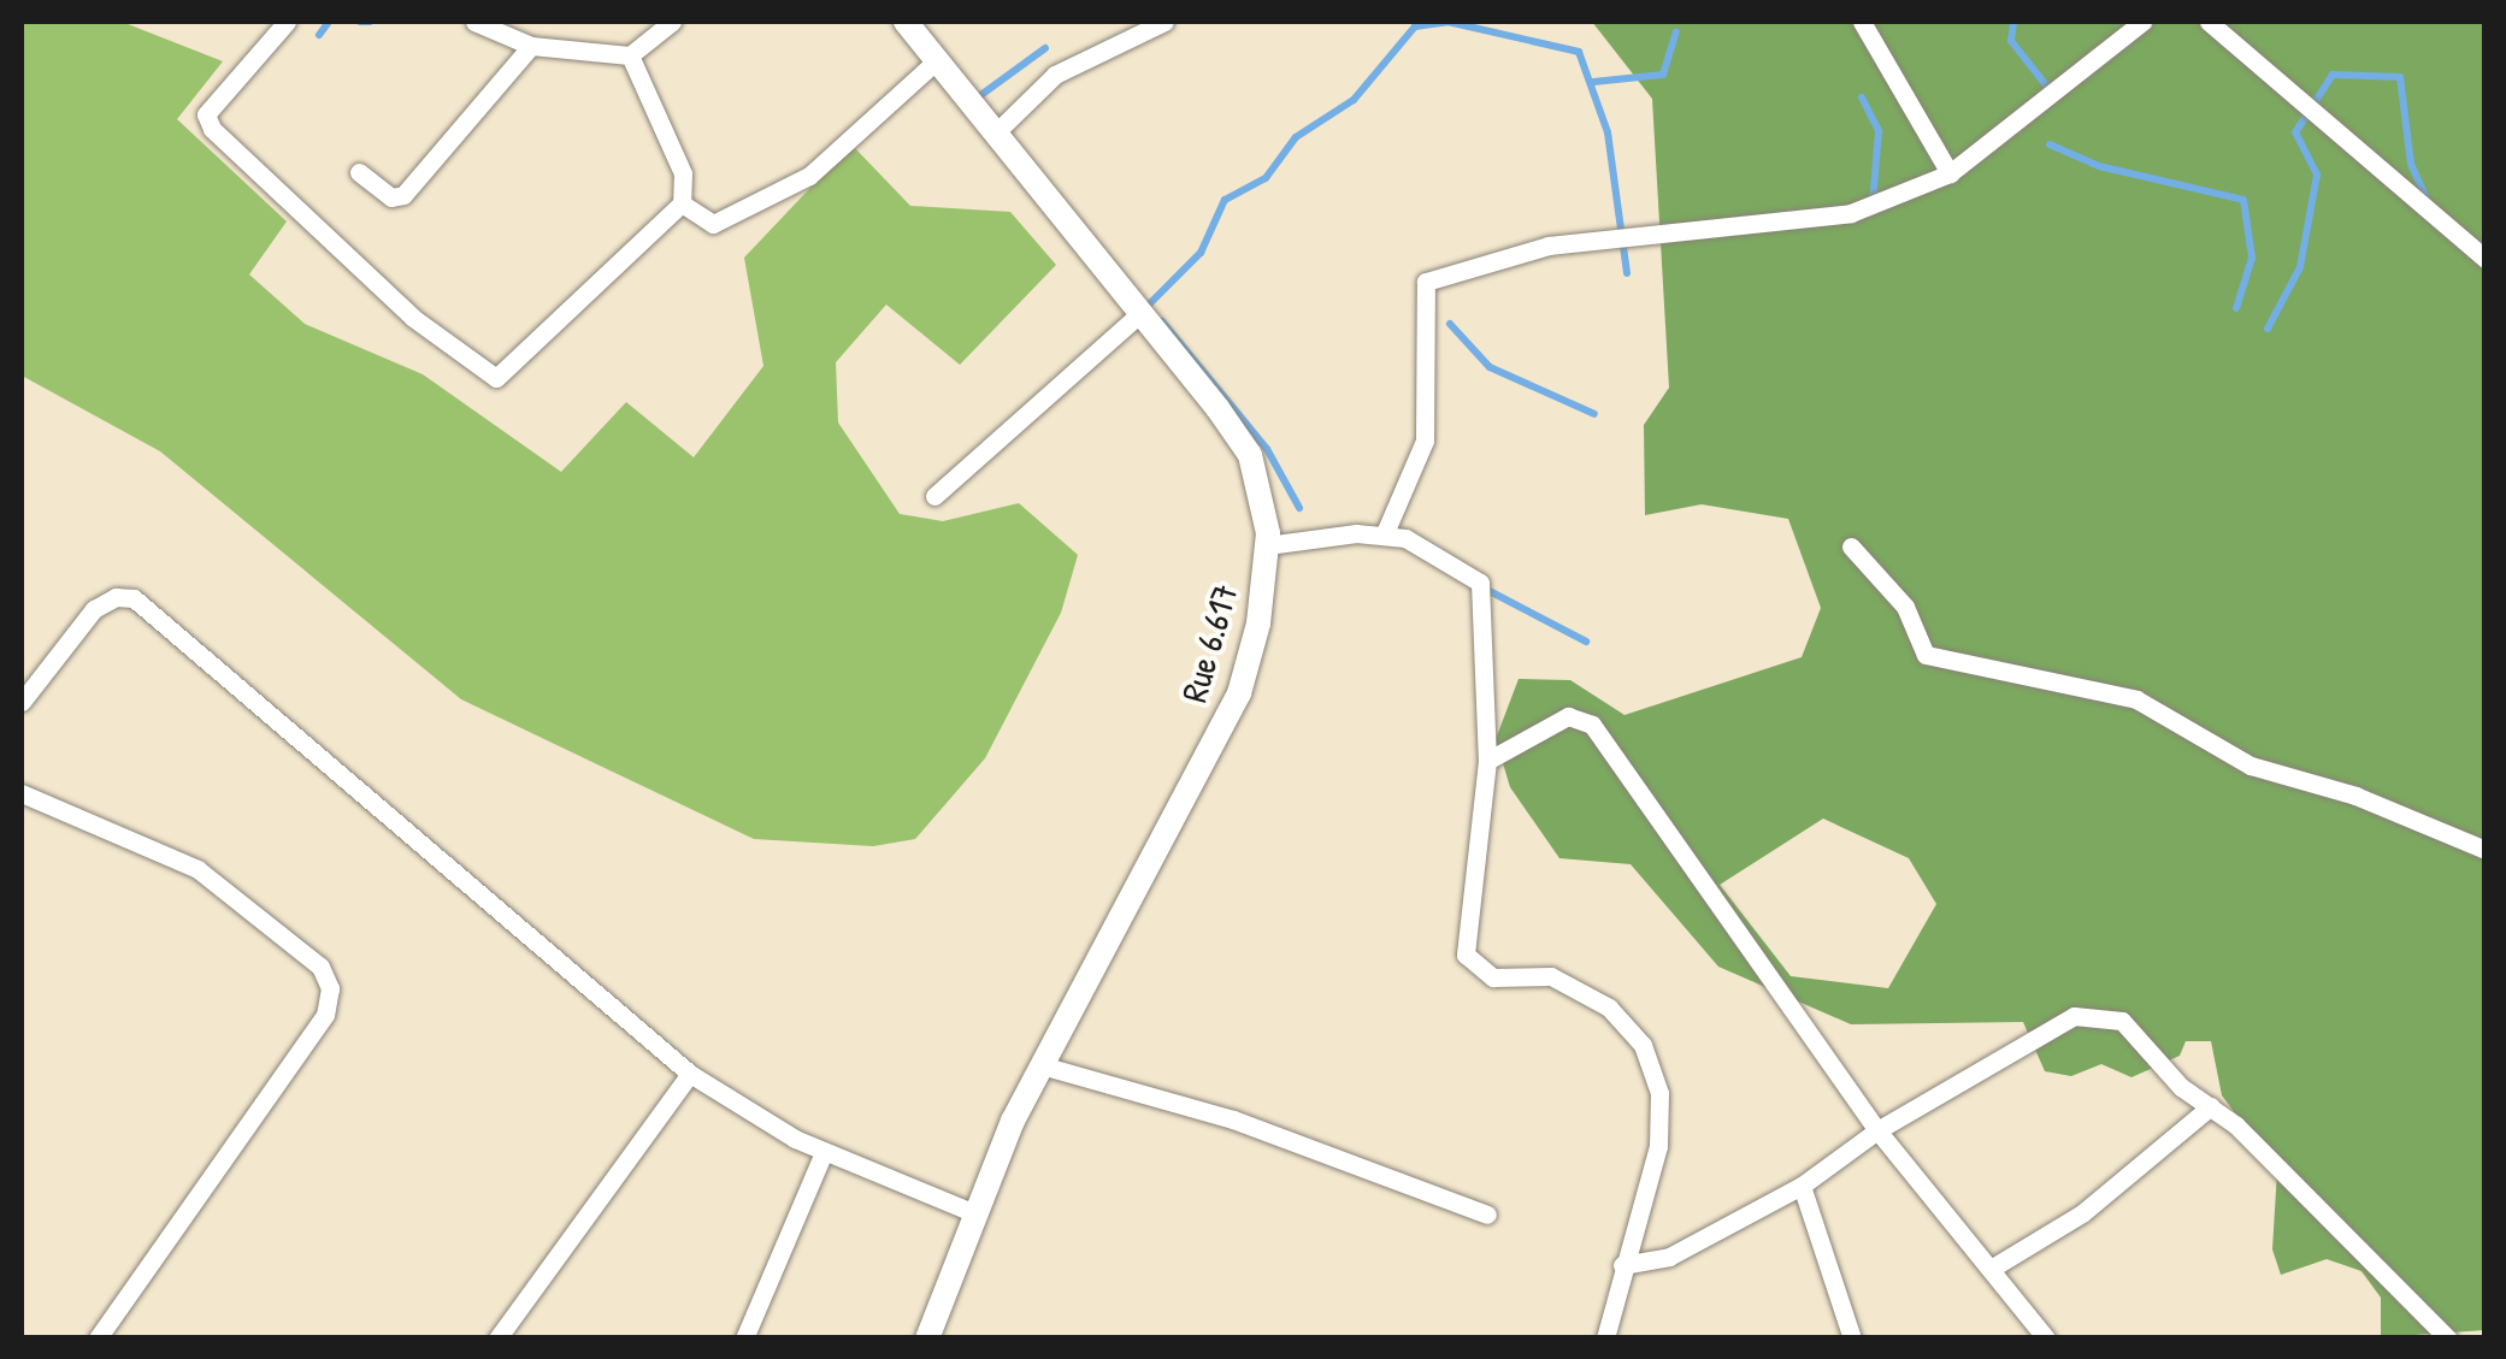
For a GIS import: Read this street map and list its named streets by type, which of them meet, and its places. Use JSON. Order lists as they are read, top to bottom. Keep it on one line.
{"streets":{"street":["Rue 6.617"]}}
